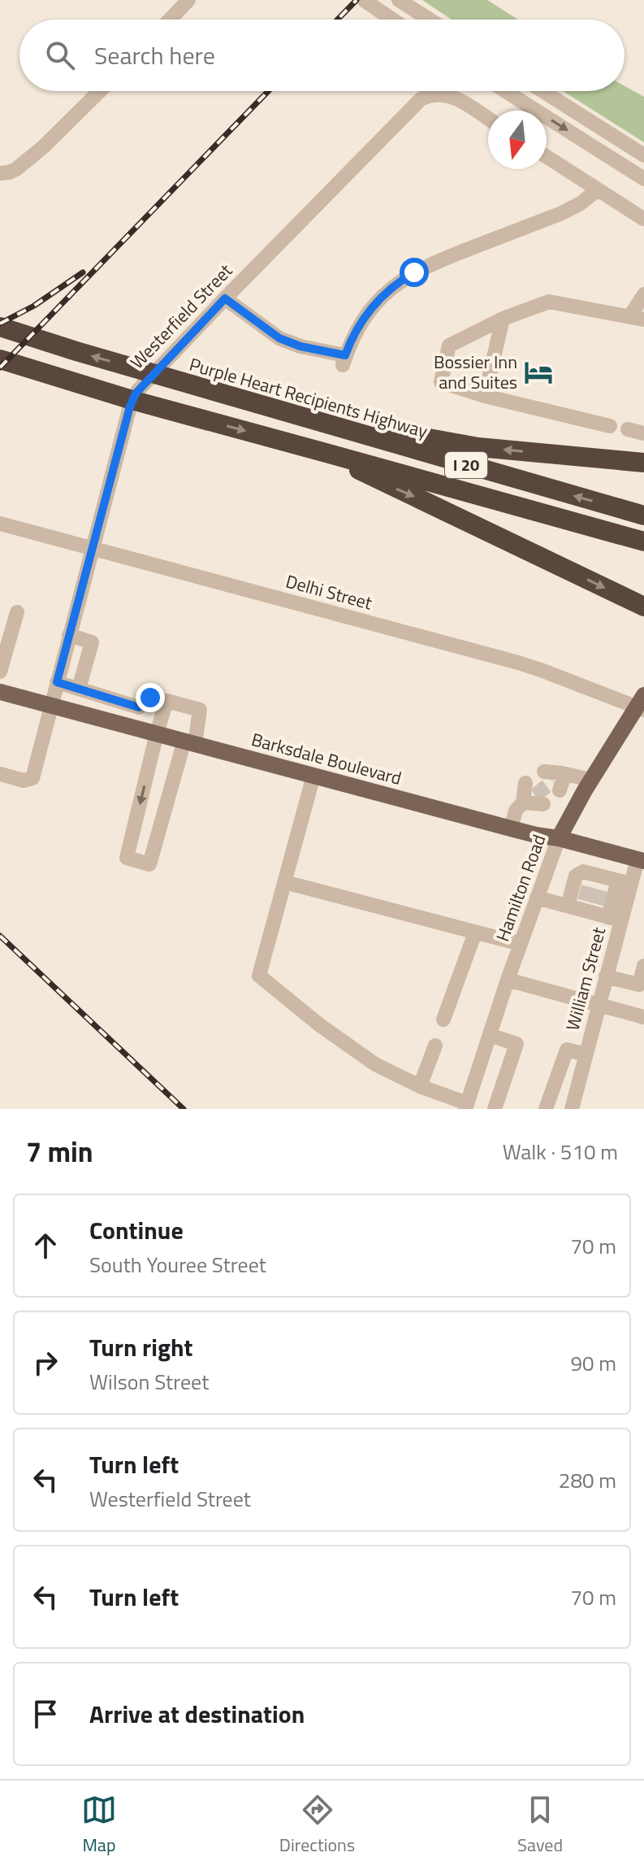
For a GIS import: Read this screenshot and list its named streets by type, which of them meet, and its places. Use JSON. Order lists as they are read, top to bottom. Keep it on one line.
{"streets":{"highway":["Purple Heart Recipients Highway","I 20"],"main road":["Barksdale Boulevard","Hamilton Road"],"street":["Westerfield Street","Delhi Street","William Street"]},"crossings":[["Westerfield Street","Delhi Street"],["Westerfield Street","Barksdale Boulevard"],["Delhi Street","Hamilton Road"],["Barksdale Boulevard","Hamilton Road"],["Barksdale Boulevard","William Street"]],"places":{"hotel":["Bossier Inn and Suites"]},"north":"bottom","page":{"search":"Search here","heading":["7 min","Walk · 510 m"],"list":[["Continue","South Youree Street","70 m"],["Turn right","Wilson Street","90 m"],["Turn left","Westerfield Street","280 m"],["Turn left","70 m"],"Arrive at destination"],"nav":["Map","Directions","Saved"]}}
